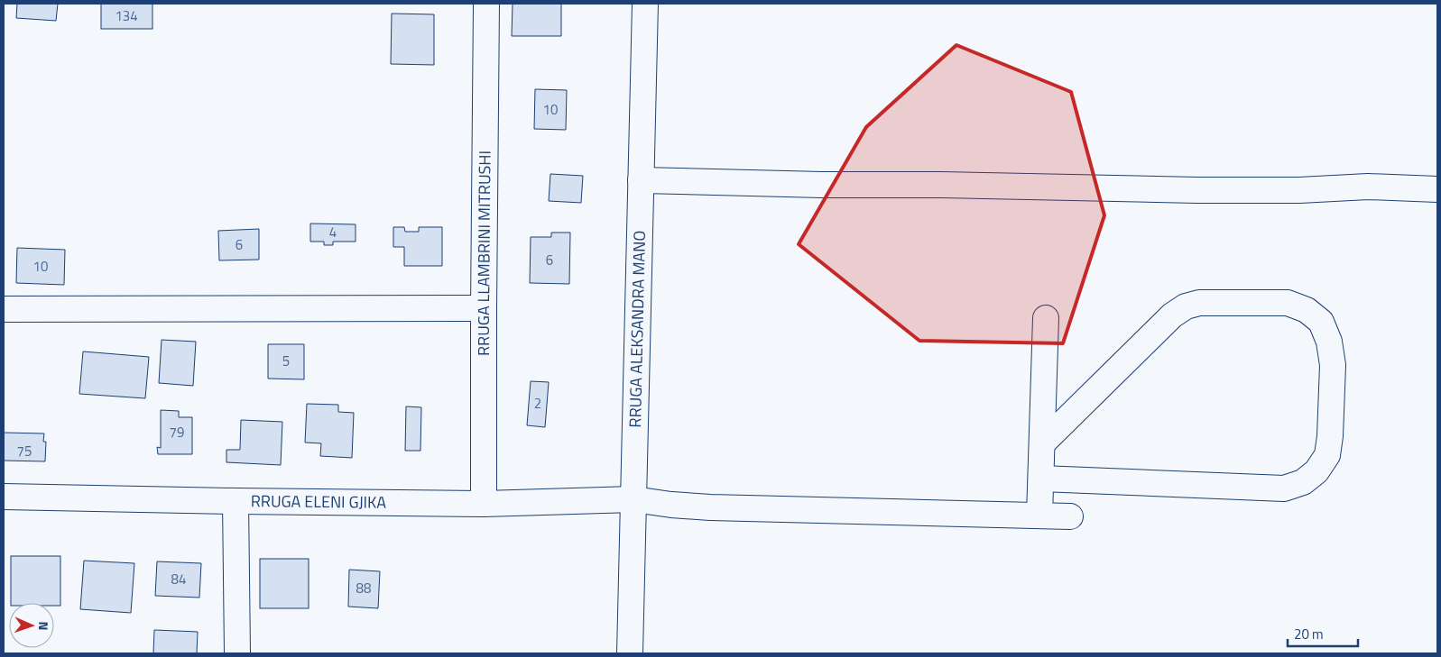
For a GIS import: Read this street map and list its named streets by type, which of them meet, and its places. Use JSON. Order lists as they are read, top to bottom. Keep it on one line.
{"streets":{"street":["RRUGA LLAMBRINI MITRUSHI","RRUGA ALEKSANDRA MANO","RRUGA ELENI GJIKA"]},"crossings":[["RRUGA LLAMBRINI MITRUSHI","RRUGA ELENI GJIKA"],["RRUGA ALEKSANDRA MANO","RRUGA ELENI GJIKA"]],"house_numbers":["134","10","4","6","6","10","5","2","79","75","84","88"],"scale_bar":"20 m","north":"right"}
